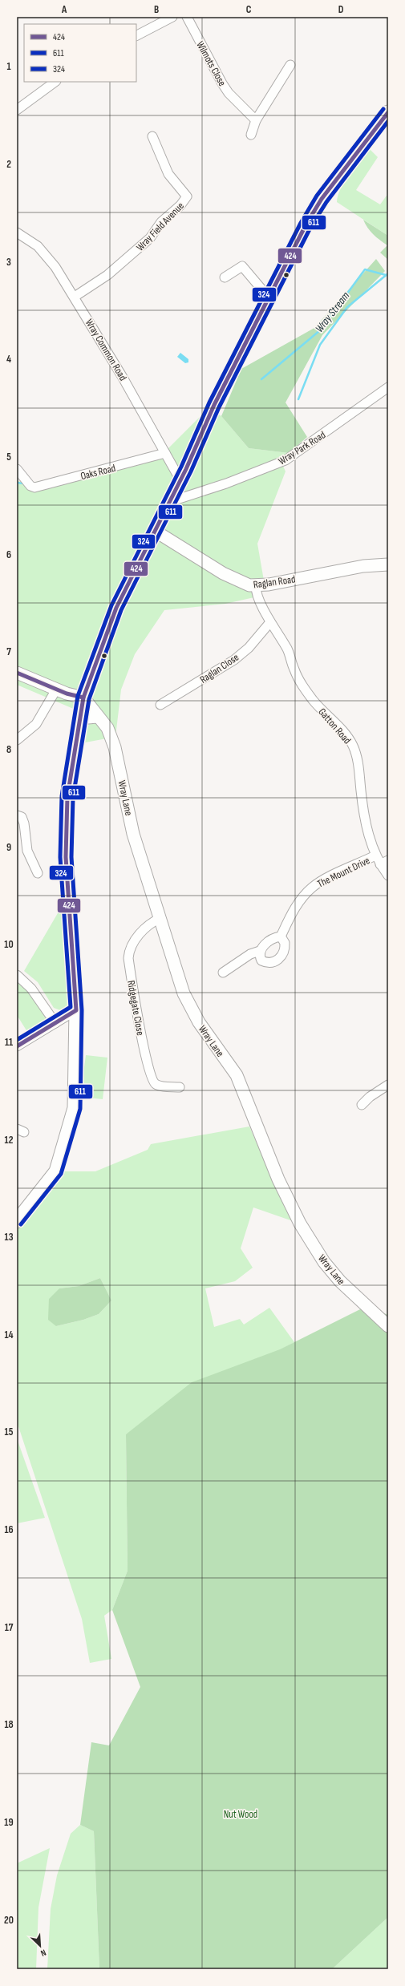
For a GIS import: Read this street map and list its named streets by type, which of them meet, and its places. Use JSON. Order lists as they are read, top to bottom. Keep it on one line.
{"streets":{"street":["Wilmots Close","Wray Field Avenue","Wray Common Road","Wray Park Road","Oaks Road","Raglan Road","Raglan Close","Gatton Road","Wray Lane","The Mount Drive","Ridgegate Close"]},"crossings":[["Wray Field Avenue","Wray Common Road"],["Wray Common Road","Oaks Road"],["Raglan Road","Gatton Road"],["Raglan Close","Gatton Road"],["Gatton Road","The Mount Drive"],["Wray Lane","Ridgegate Close"]],"water":["Wray Stream"],"parks":["Nut Wood"],"lines":["transit line 324","transit line 424","transit line 611"],"legend":["424","611","324"],"north":"bottom right","grid":{"columns":["A","B","C","D"],"rows":["1","2","3","4","5","6","7","8","9","10","11","12","13","14","15","16","17","18","19","20"]}}
